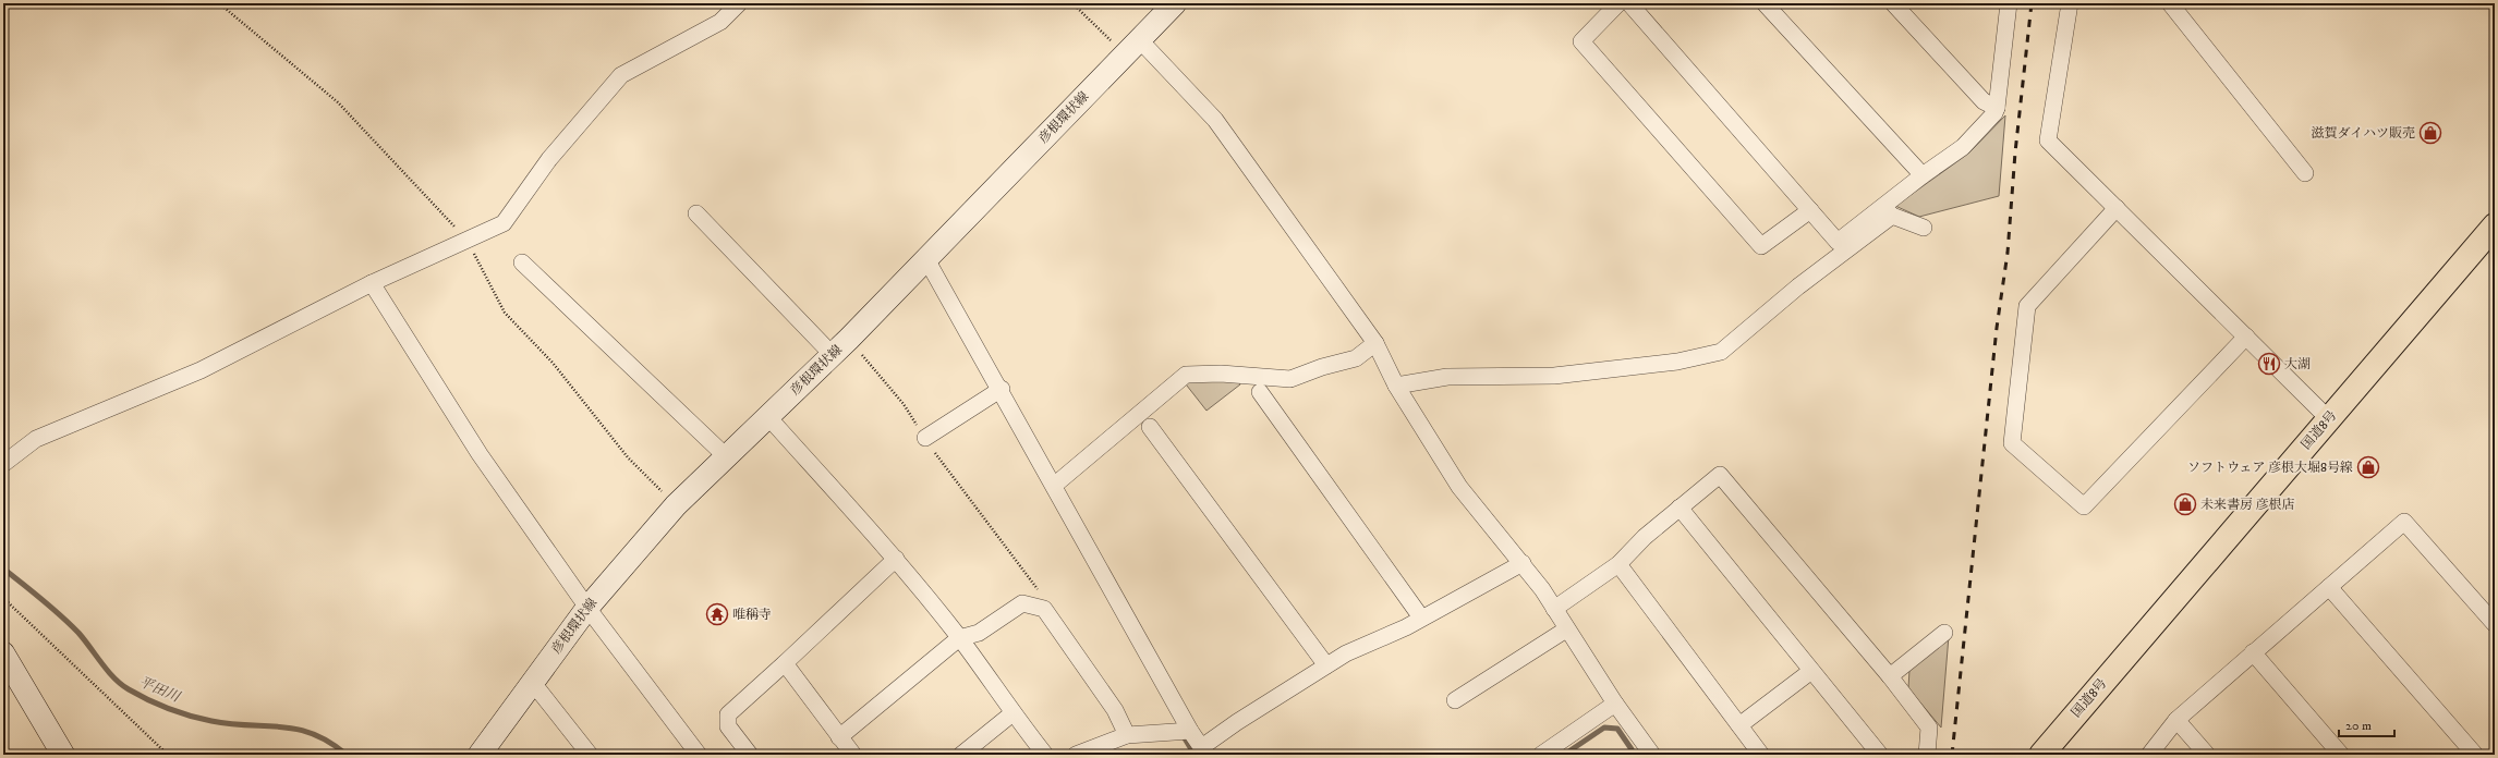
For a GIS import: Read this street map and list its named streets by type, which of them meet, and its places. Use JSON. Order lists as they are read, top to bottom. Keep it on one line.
{"streets":{"highway":["国道8号"],"main road":["彦根環状線"]},"water":["平田川"],"places":{"shop":["滋賀ダイハツ販売","ソフトウェア 彦根大堀8号線","未来書房 彦根店"],"restaurant":["大湖"],"temple":["唯稱寺"]},"scale_bar":"20 m"}
